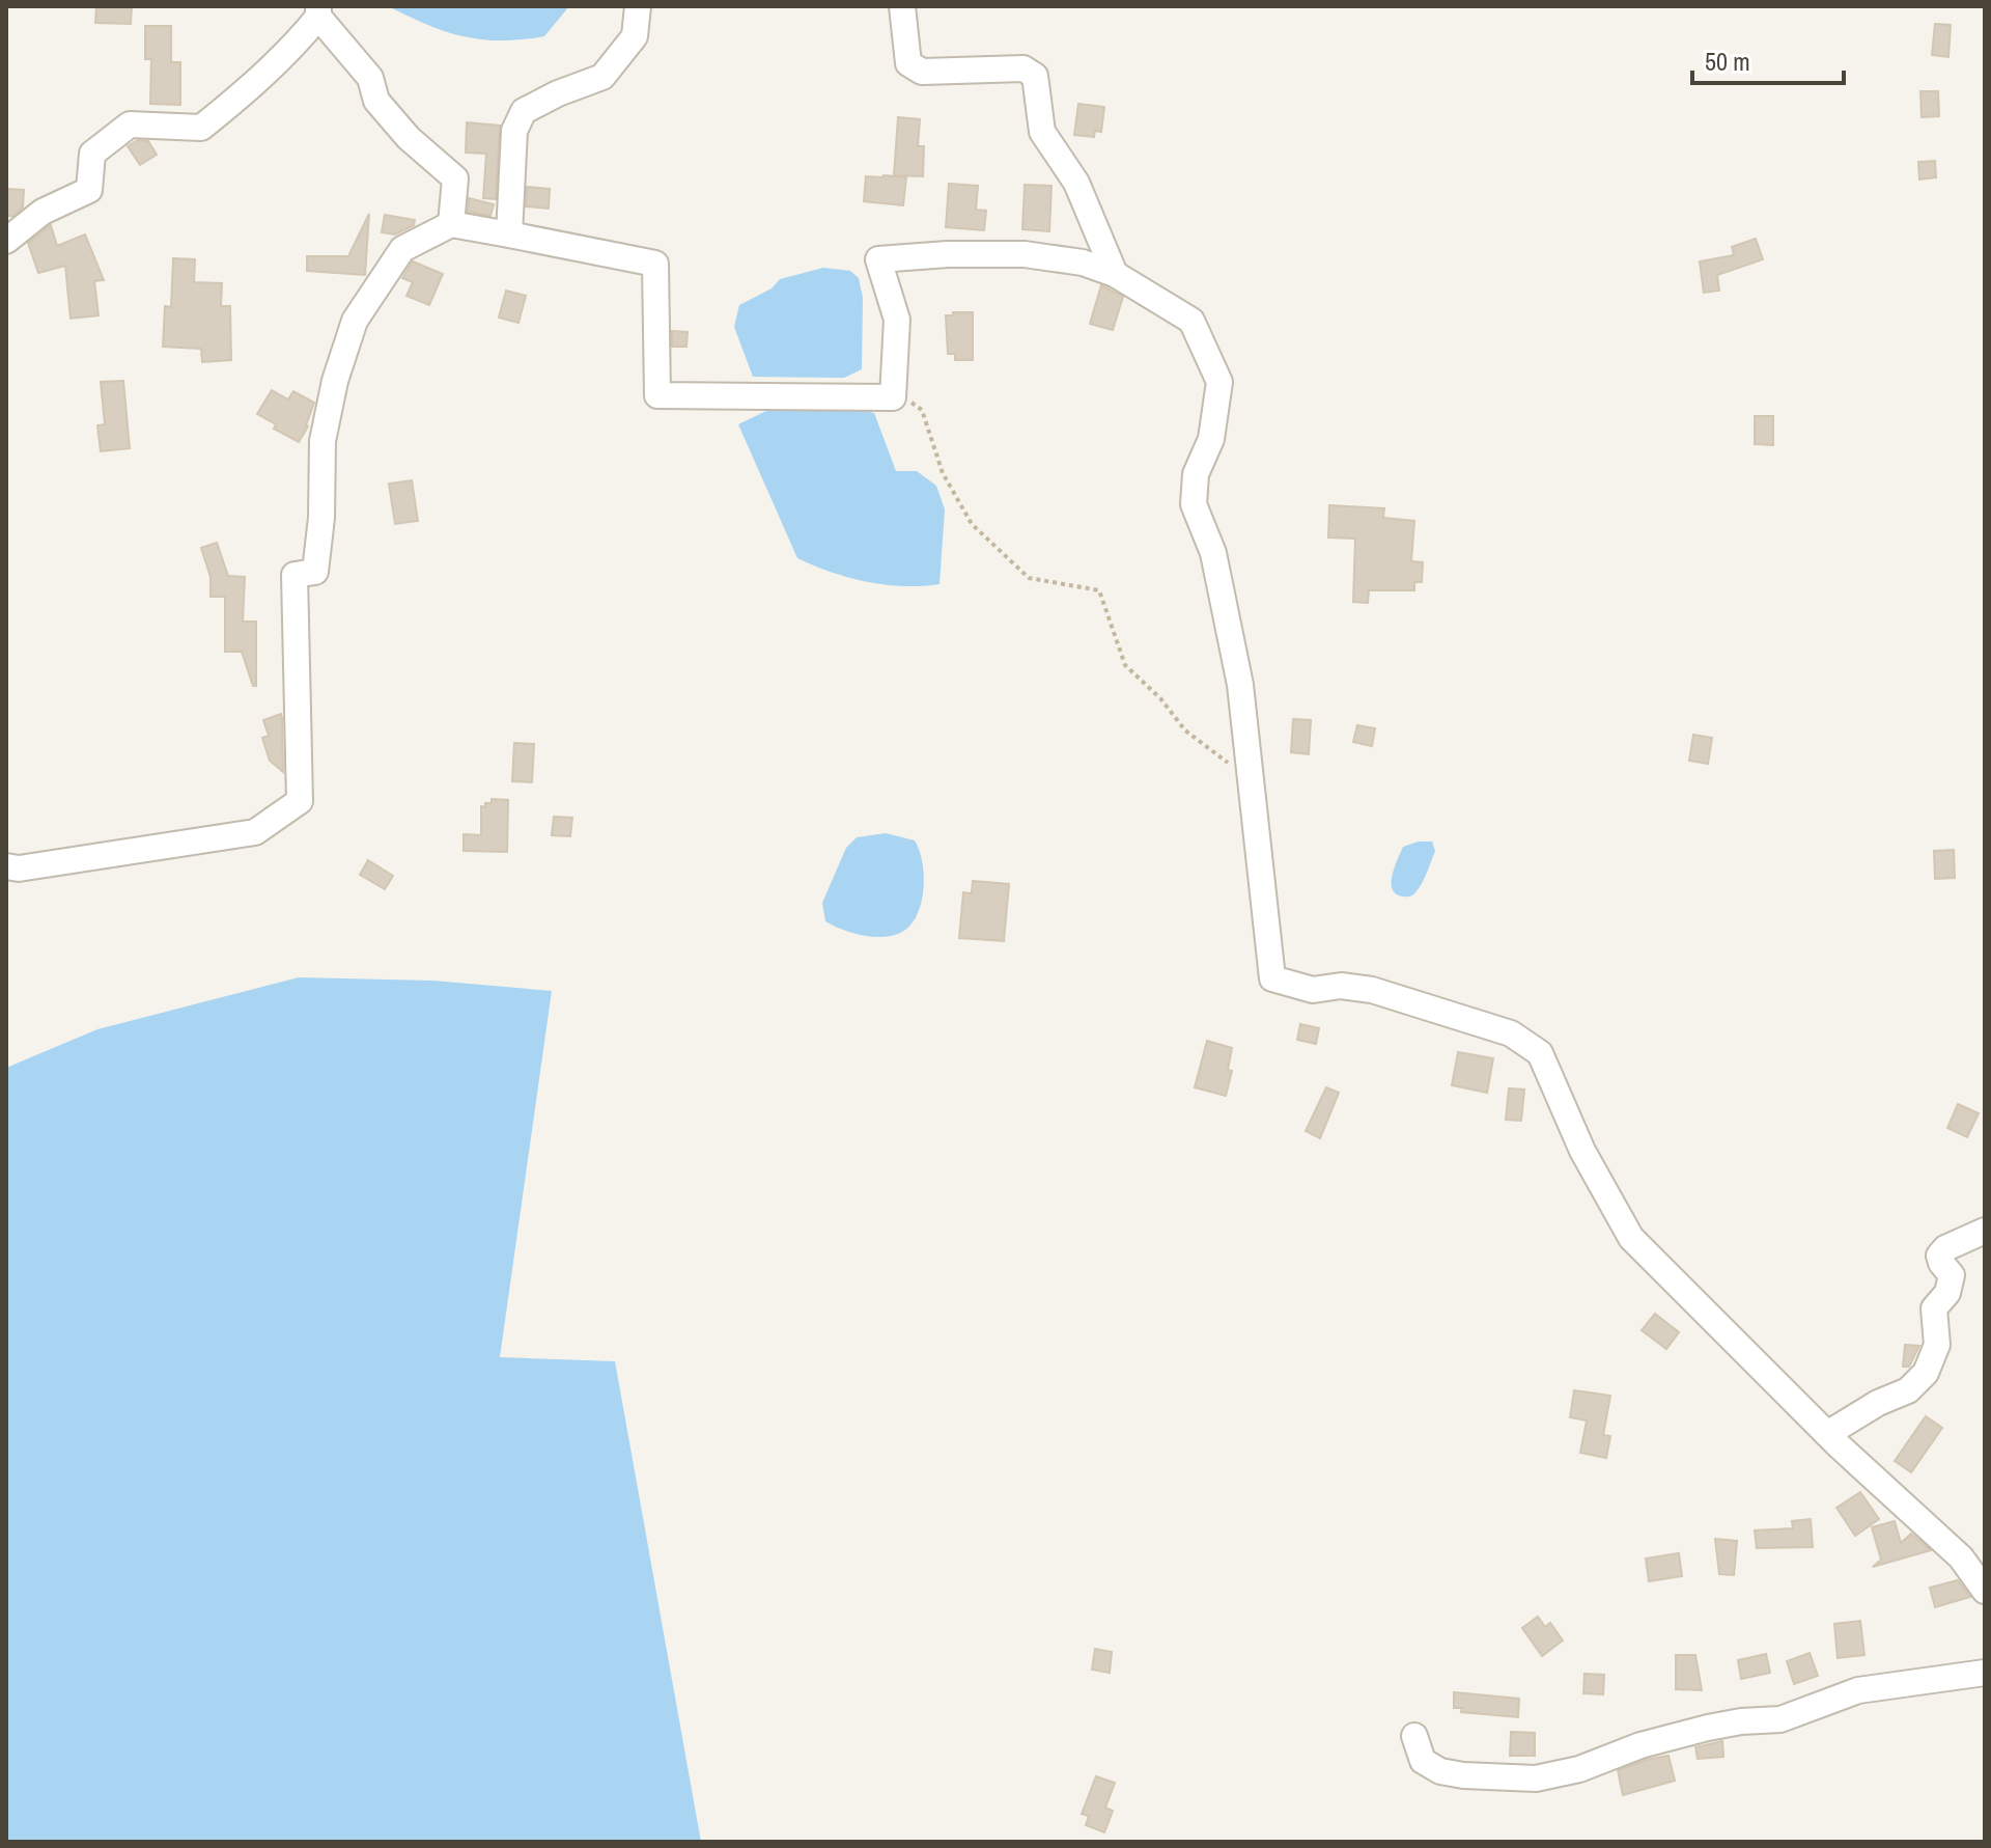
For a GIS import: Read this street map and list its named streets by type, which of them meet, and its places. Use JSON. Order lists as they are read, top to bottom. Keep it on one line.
{"scale_bar":"50 m"}
